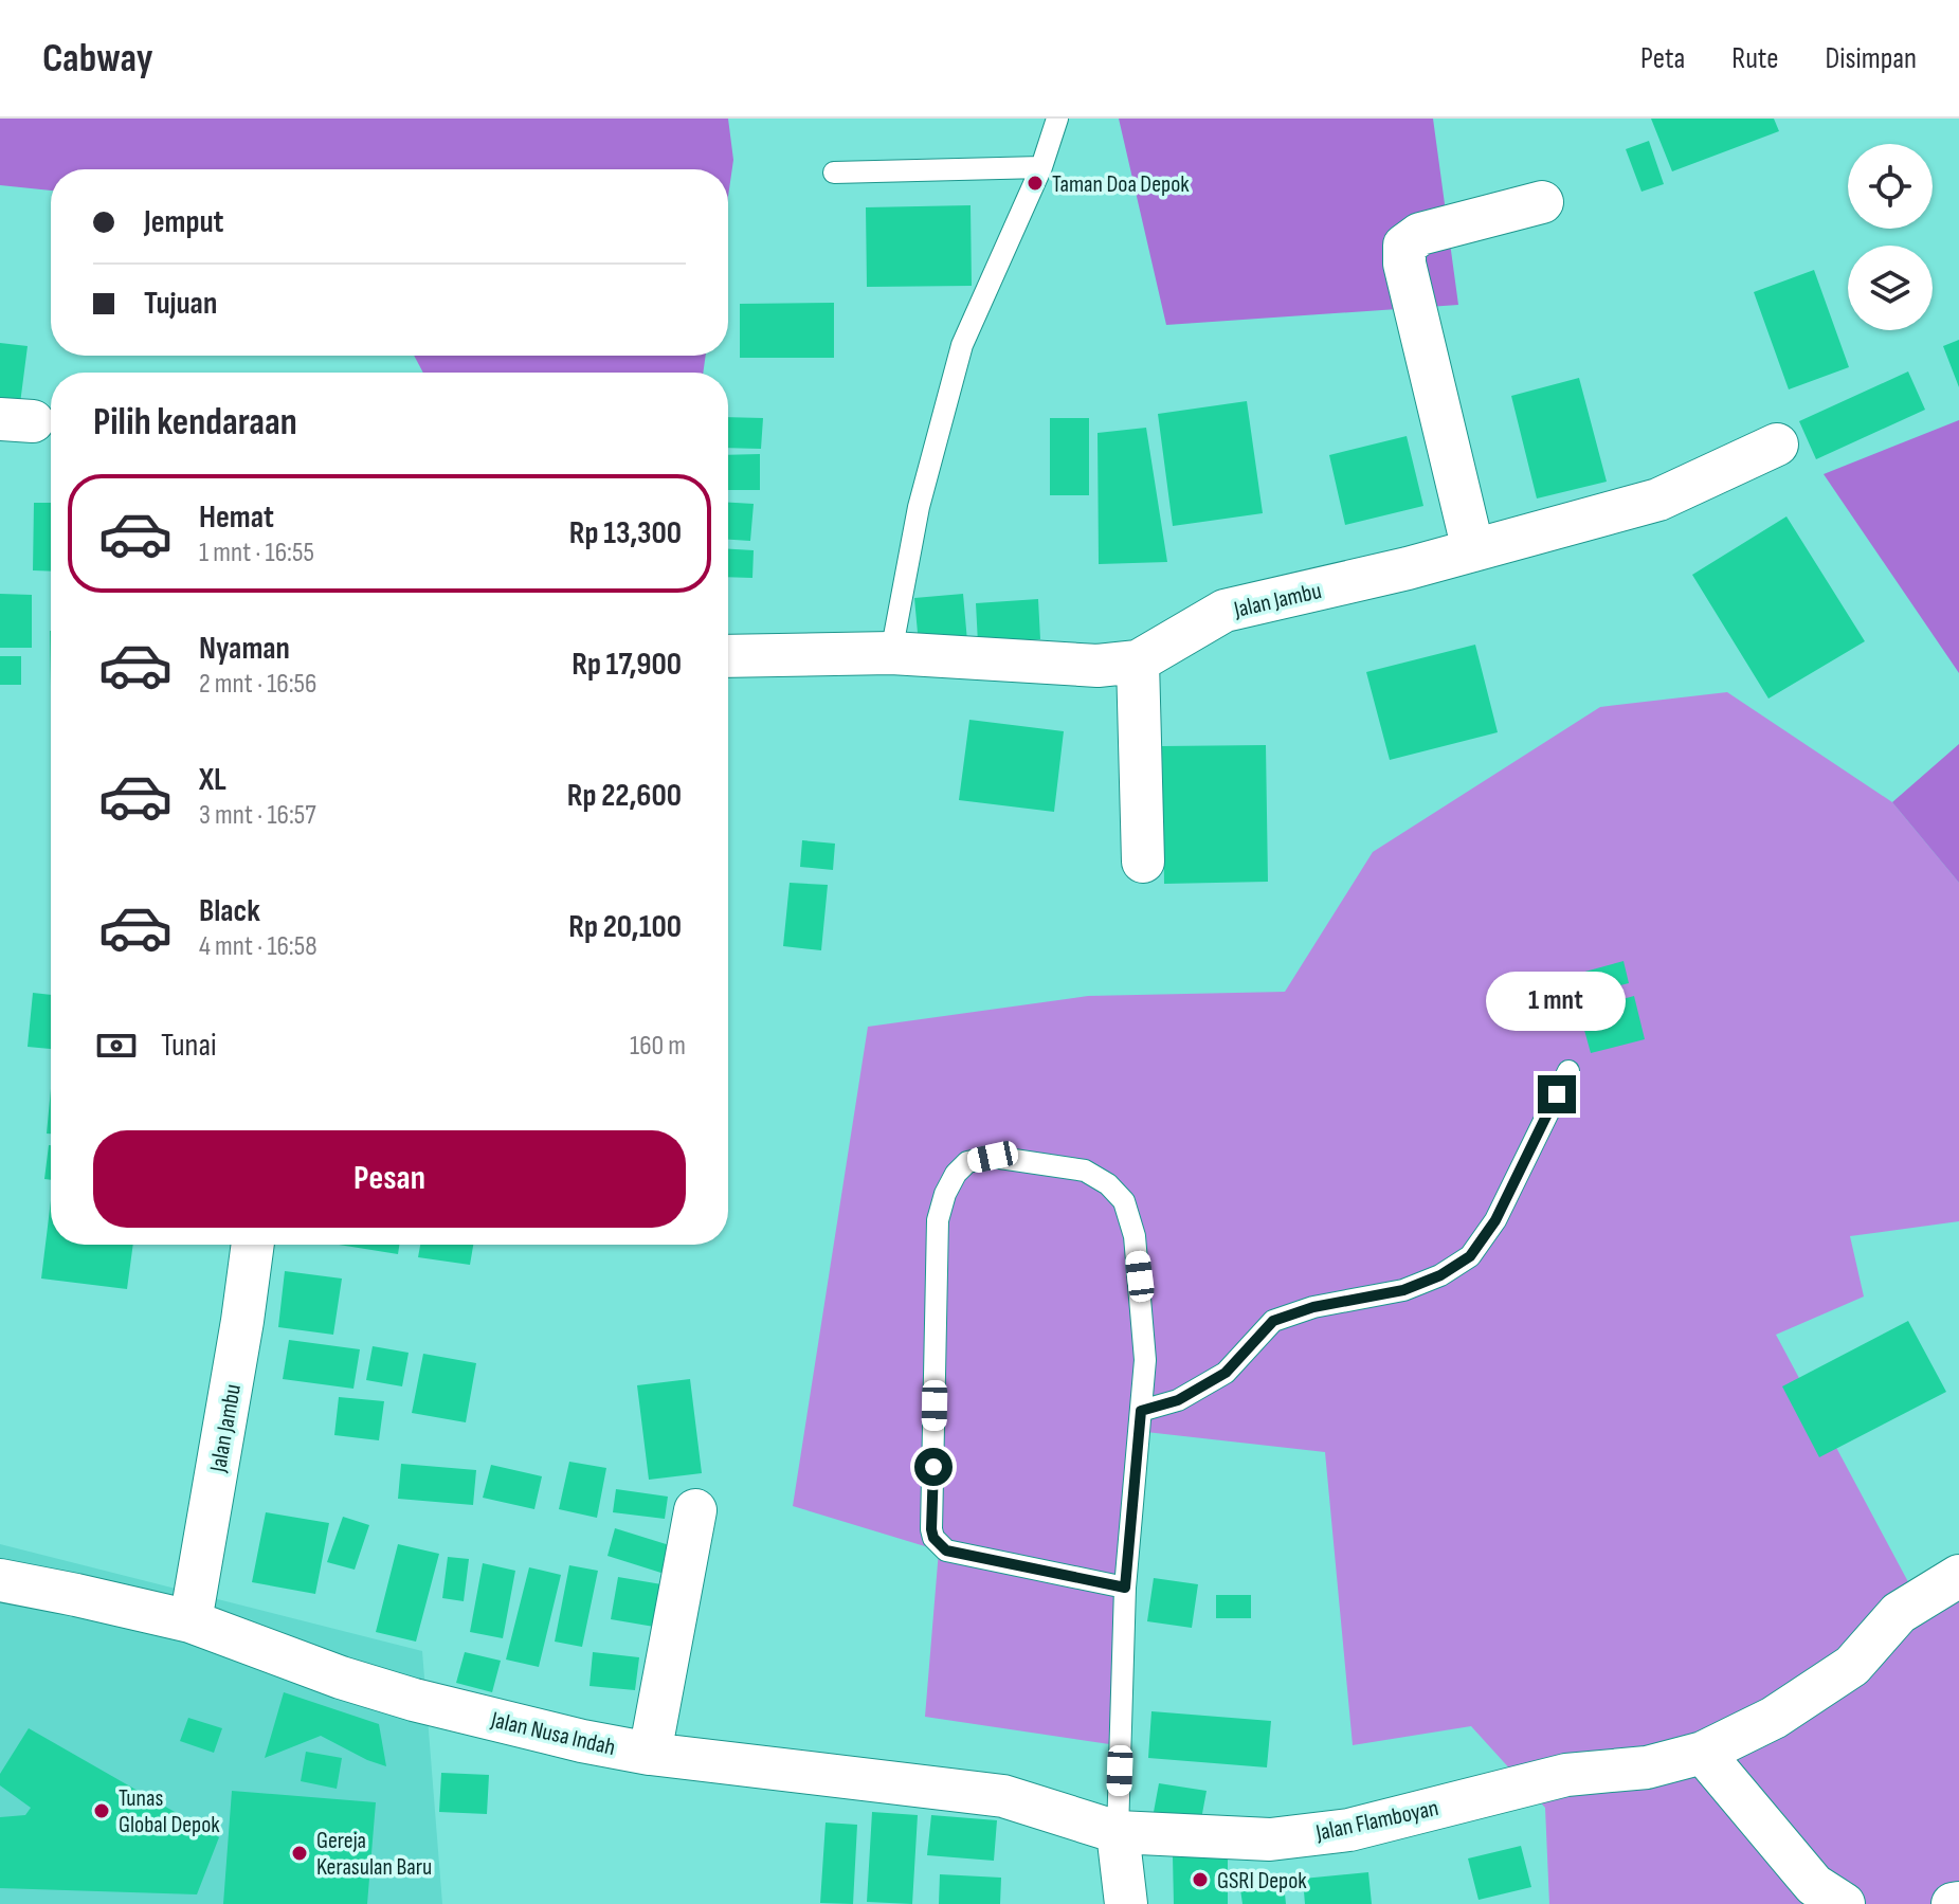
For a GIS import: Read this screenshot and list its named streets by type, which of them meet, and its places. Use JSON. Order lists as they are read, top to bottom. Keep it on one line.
{"streets":{"street":["Jalan Jambu","Jalan Nusa Indah","Jalan Flamboyan"]},"crossings":[["Jalan Jambu","Jalan Nusa Indah"],["Jalan Nusa Indah","Jalan Flamboyan"]],"places":["Taman Doa Depok","Tunas Global Depok","Gereja Kerasulan Baru","GSRI Depok"],"page":{"header":"Cabway","nav":["Peta","Rute","Disimpan"],"banner":["Jemput","Tujuan"],"heading":"Pilih kendaraan","list":[{"name":"Hemat","note":"1 mnt · 16:55","value":"Rp 13,300"},{"name":"Nyaman","note":"2 mnt · 16:56","value":"Rp 17,900"},{"name":"XL","note":"3 mnt · 16:57","value":"Rp 22,600"},{"name":"Black","note":"4 mnt · 16:58","value":"Rp 20,100"}],"bubble":"1 mnt","pay":["Tunai","160 m"],"buttons":"Pesan"}}
